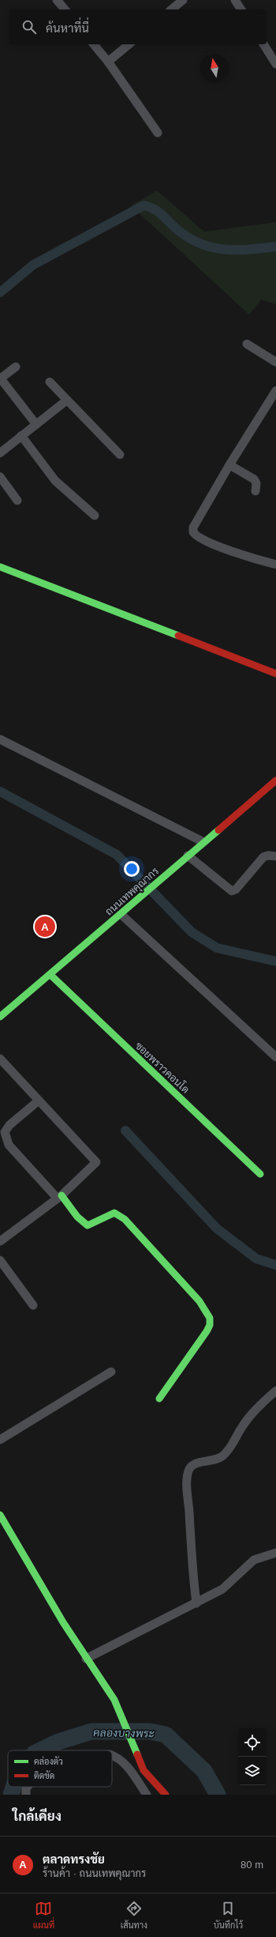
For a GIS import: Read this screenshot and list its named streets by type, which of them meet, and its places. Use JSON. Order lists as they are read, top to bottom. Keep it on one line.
{"streets":{"street":["ถนนเทพคุณากร","ซอยพราวคอนโด"]},"crossings":[["ถนนเทพคุณากร","ซอยพราวคอนโด"]],"water":["คลองบางพระ"],"legend":["คล่องตัว","ติดขัด"],"north":"top","page":{"search":"ค้นหาที่นี่","pins":"A","heading":"ใกล้เคียง","list":[{"mark":"A","name":"ตลาดทรงชัย","note":"ร้านค้า · ถนนเทพคุณากร","value":"80 m"}],"nav":["แผนที่","เส้นทาง","บันทึกไว้"]}}
